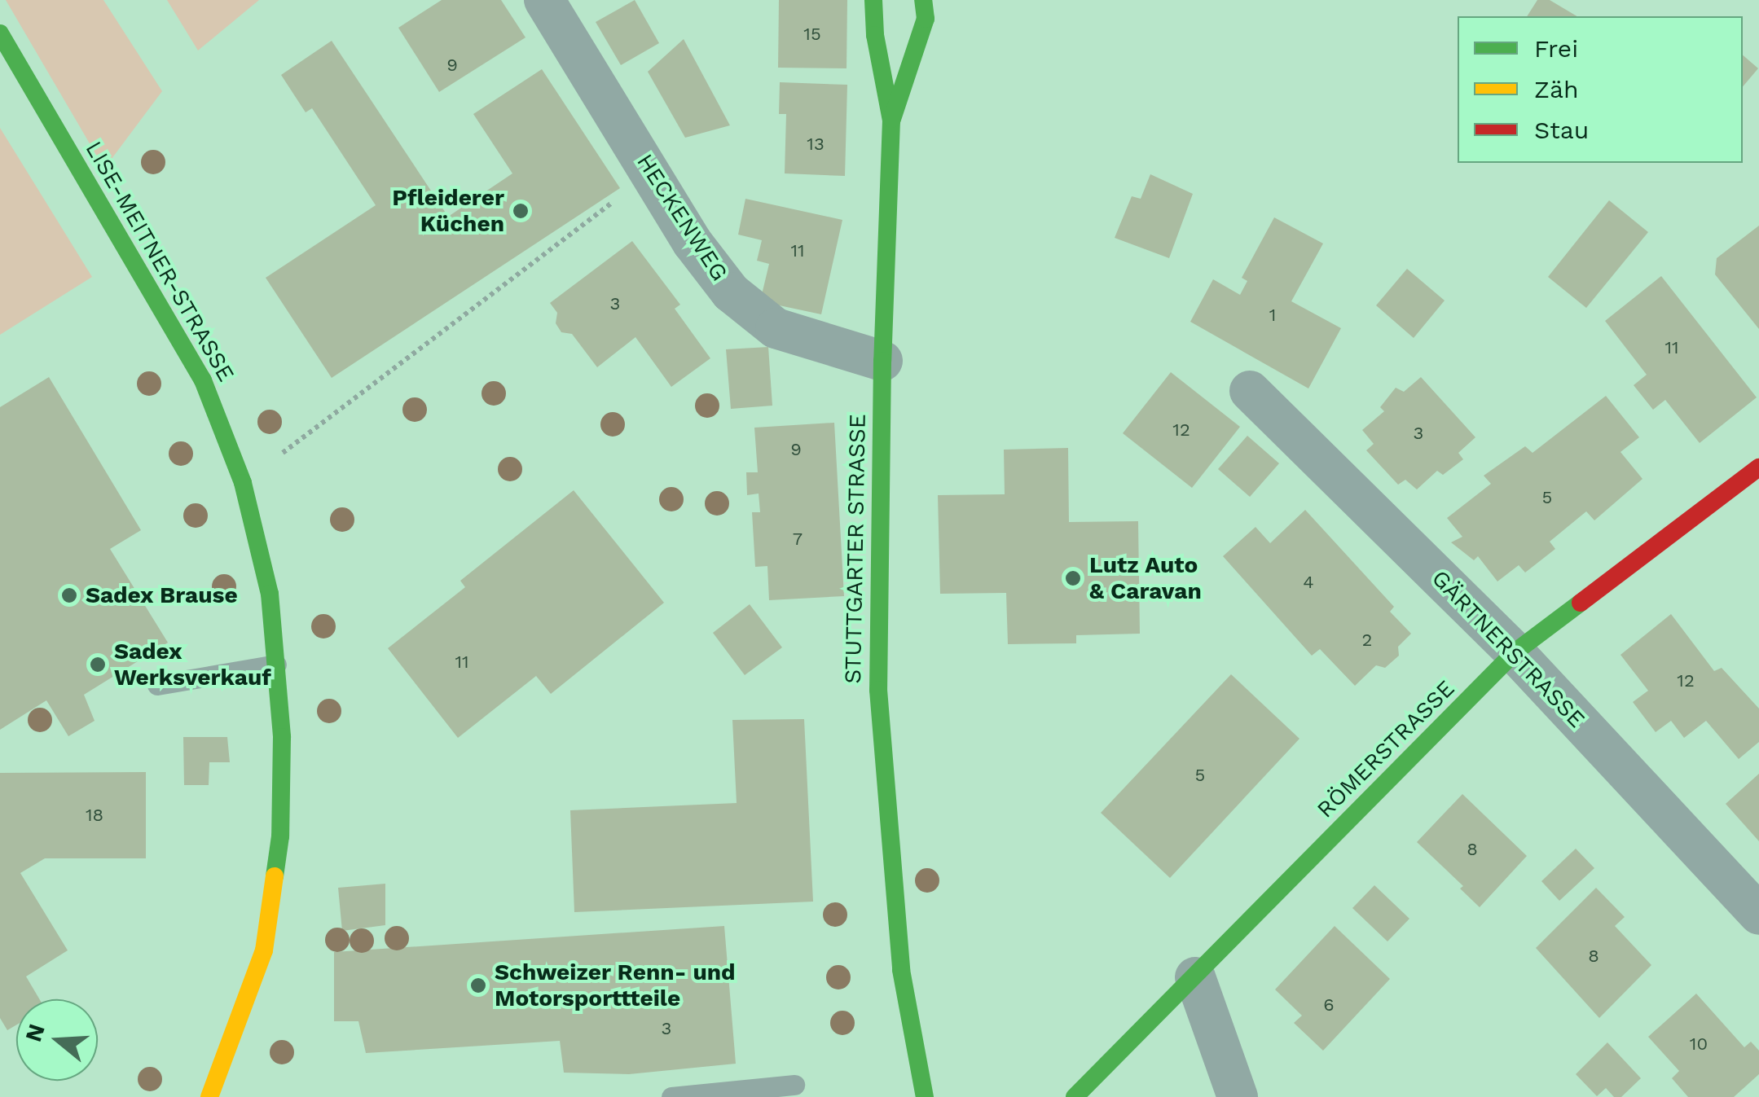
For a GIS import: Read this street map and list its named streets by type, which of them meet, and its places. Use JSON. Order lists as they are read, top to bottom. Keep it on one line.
{"streets":{"street":["HECKENWEG","LISE-MEITNER-STRASSE","STUTTGARTER STRASSE","GÄRTNERSTRASSE","RÖMERSTRASSE"]},"crossings":[["HECKENWEG","STUTTGARTER STRASSE"],["GÄRTNERSTRASSE","RÖMERSTRASSE"]],"places":["Pfleiderer Küchen","Lutz Auto & Caravan","Sadex Brause","Sadex Werksverkauf","Schweizer Renn- und Motorsporttteile"],"house_numbers":["15","9","13","11","3","1","11","12","3","9","5","7","4","2","11","12","5","18","8","8","6","3","10"],"legend":["Frei","Zäh","Stau"],"north":"left"}
